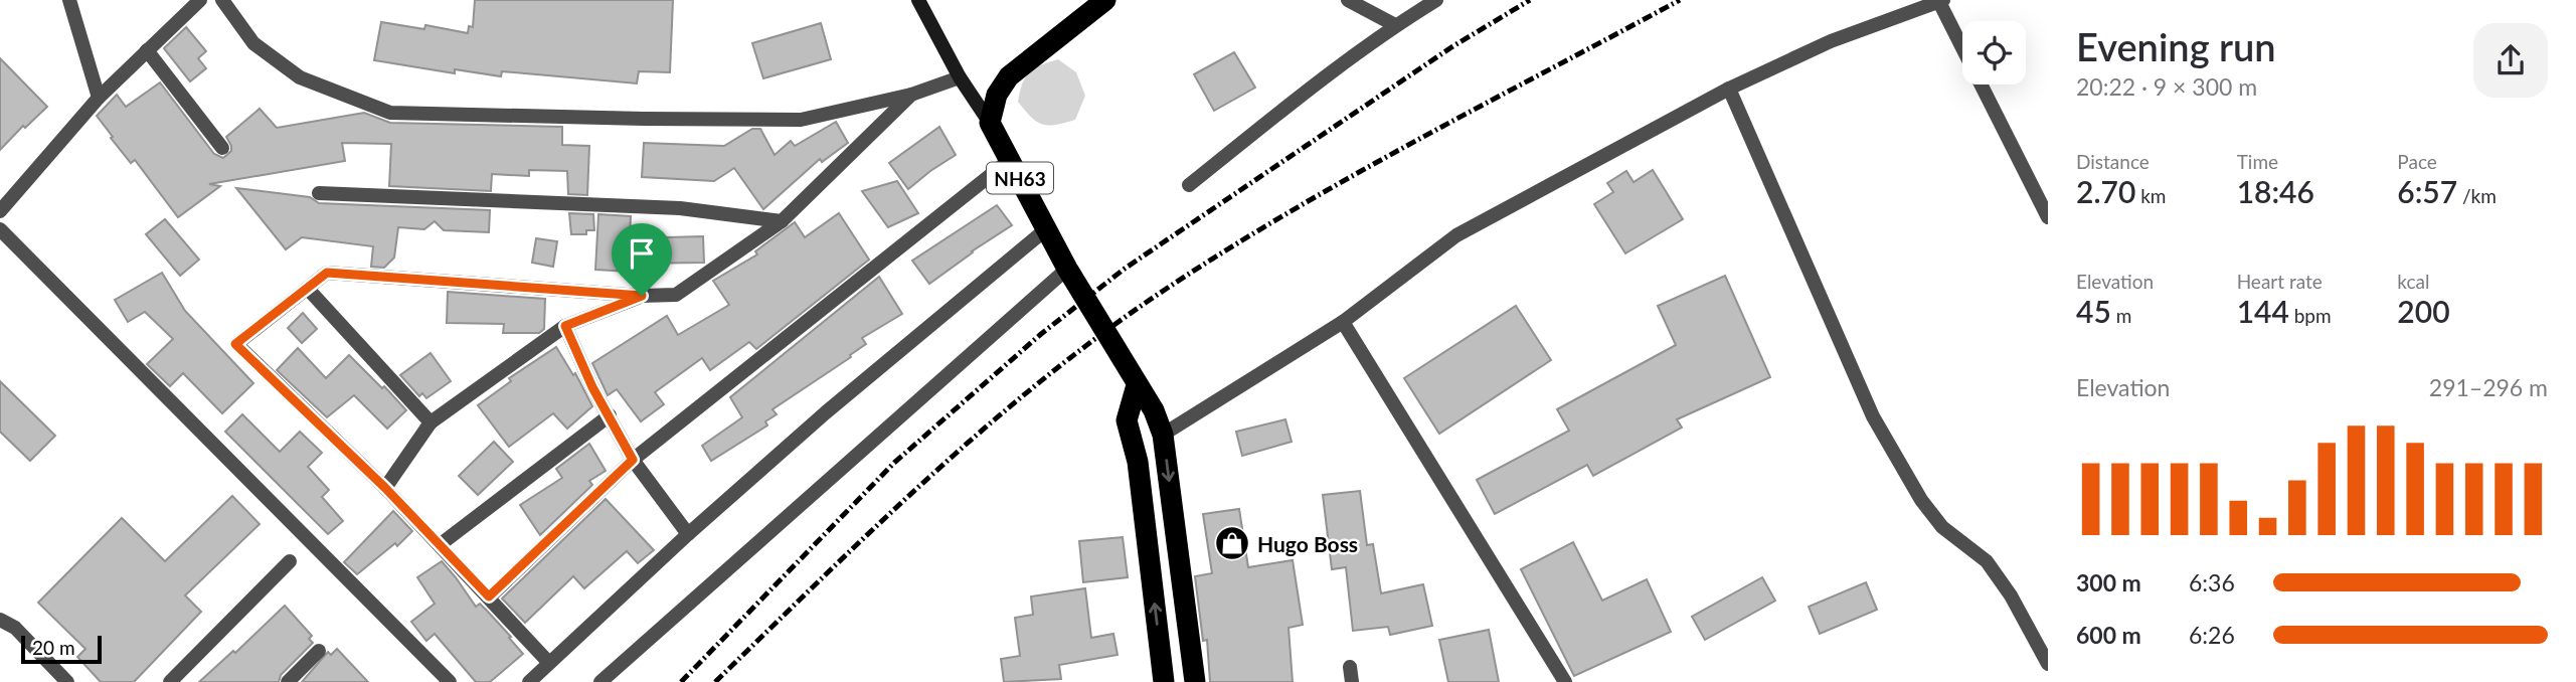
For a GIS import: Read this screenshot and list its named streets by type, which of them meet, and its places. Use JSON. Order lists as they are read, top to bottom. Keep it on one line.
{"streets":{"highway":["NH63"]},"places":{"shop":["Hugo Boss"]},"scale_bar":"20 m","page":{"heading":["Evening run","20:22 · 9 × 300 m"],"stats":[["Distance","2.70 km"],["Time","18:46"],["Pace","6:57 /km"],["Elevation","45 m"],["Heart rate","144 bpm"],["kcal","200"]],"chart":["Elevation","291–296 m"],"list":[{"name":"300 m","note":"6:36"},{"name":"600 m","note":"6:26"}],"scale":"20 m"}}
